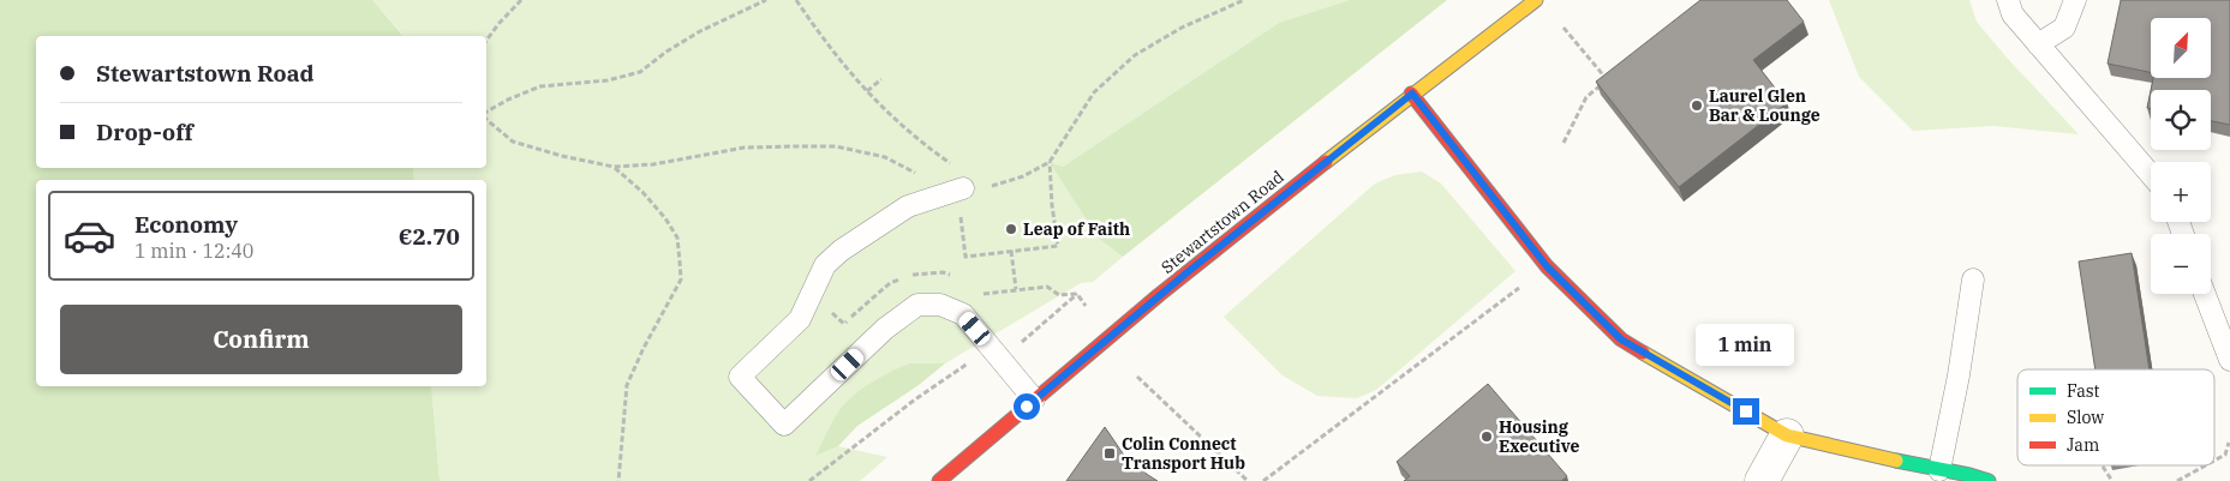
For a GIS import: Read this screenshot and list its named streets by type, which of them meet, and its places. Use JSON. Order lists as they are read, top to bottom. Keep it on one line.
{"streets":{"main road":["Stewartstown Road"]},"places":{"other":["Laurel Glen Bar & Lounge","Leap of Faith","Housing Executive"],"transit":["Colin Connect Transport Hub"]},"legend":["Fast","Slow","Jam"],"north":"top right","page":{"map_buttons":["+","−"],"banner":["Stewartstown Road","Drop-off"],"list":[{"name":"Economy","note":"1 min · 12:40","value":"€2.70"}],"buttons":"Confirm","bubble":"1 min"}}
